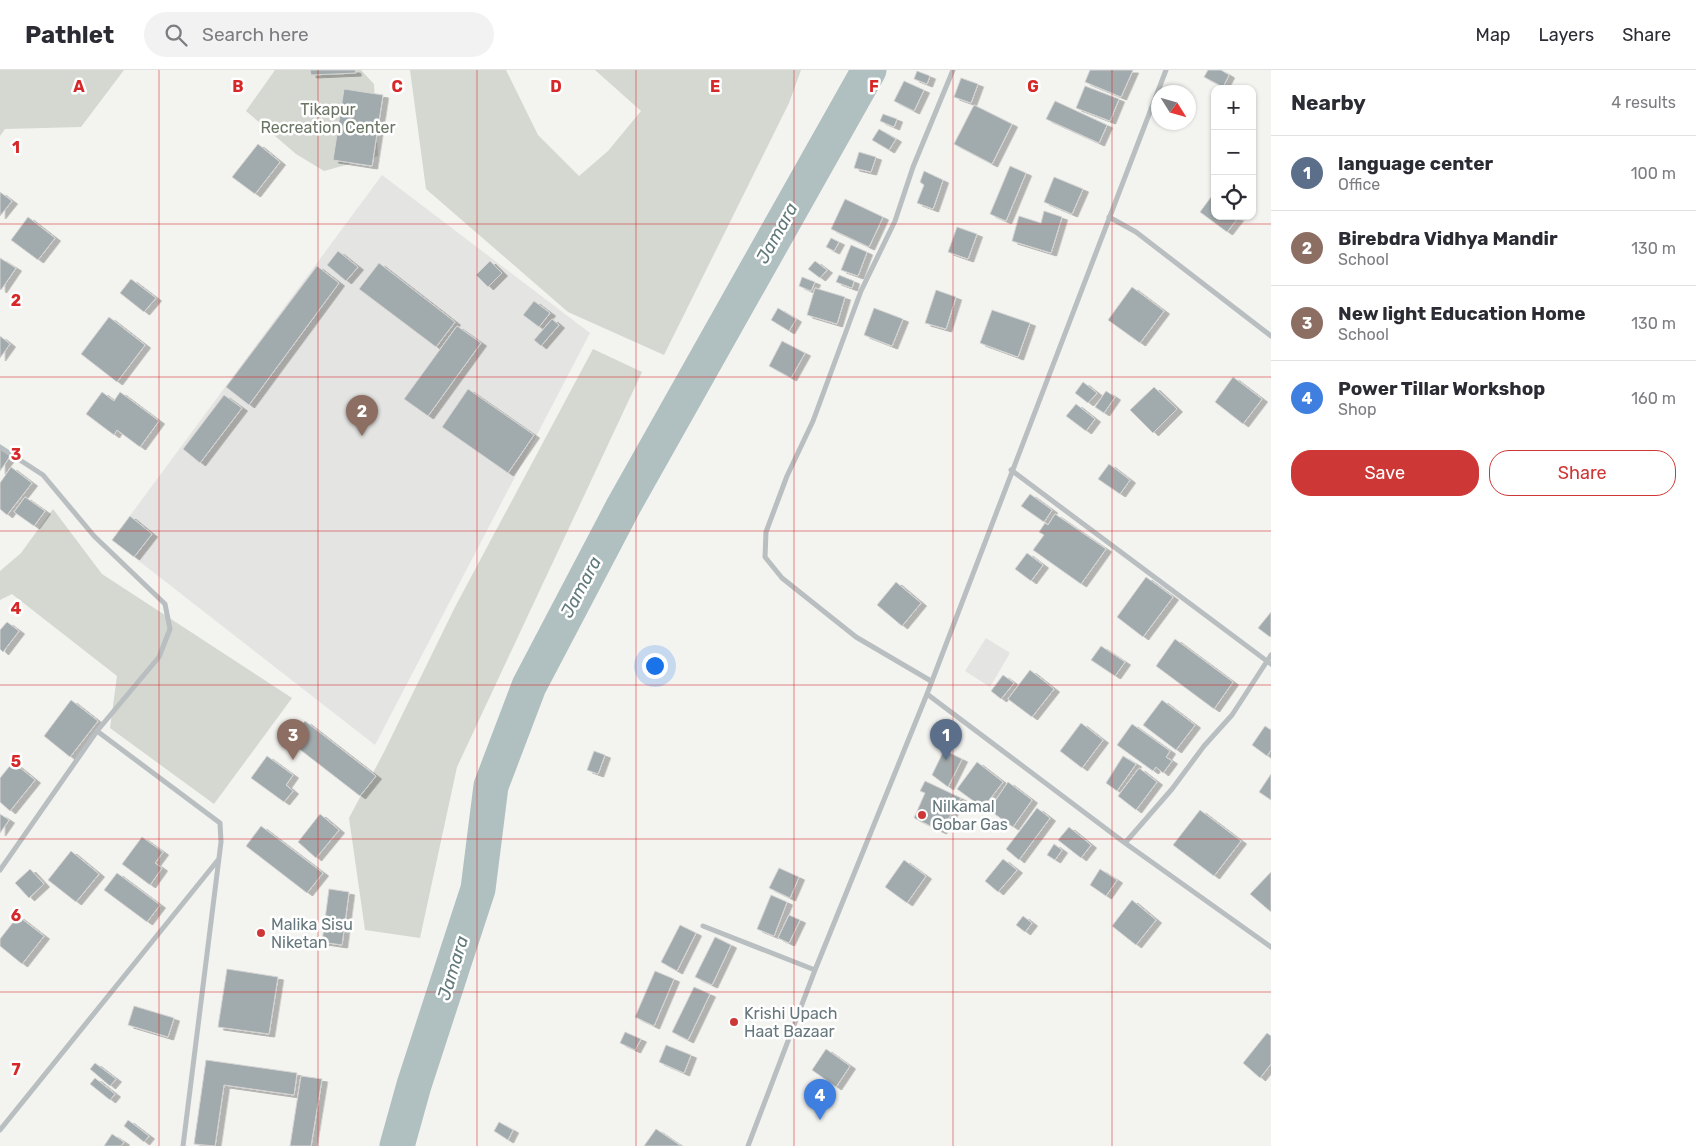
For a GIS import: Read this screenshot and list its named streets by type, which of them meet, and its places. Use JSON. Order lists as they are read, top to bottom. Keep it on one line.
{"water":["Jamara"],"parks":["Tikapur Recreation Center"],"places":["Nilkamal Gobar Gas","Malika Sisu Niketan","Krishi Upach Haat Bazaar"],"north":"bottom right","page":{"header":"Pathlet","search":"Search here","nav":["Map","Layers","Share"],"heading":["Nearby","4 results"],"map_buttons":["+","−"],"list":[{"mark":"1","name":"language center","note":"Office","value":"100 m"},{"mark":"2","name":"Birebdra Vidhya Mandir","note":"School","value":"130 m"},{"mark":"3","name":"New light Education Home","note":"School","value":"130 m"},{"mark":"4","name":"Power Tillar Workshop","note":"Shop","value":"160 m"}],"pins":["2","1","3","4"],"buttons":["Save","Share"]},"grid":{"columns":["A","B","C","D","E","F","G"],"rows":["1","2","3","4","5","6","7"]}}
